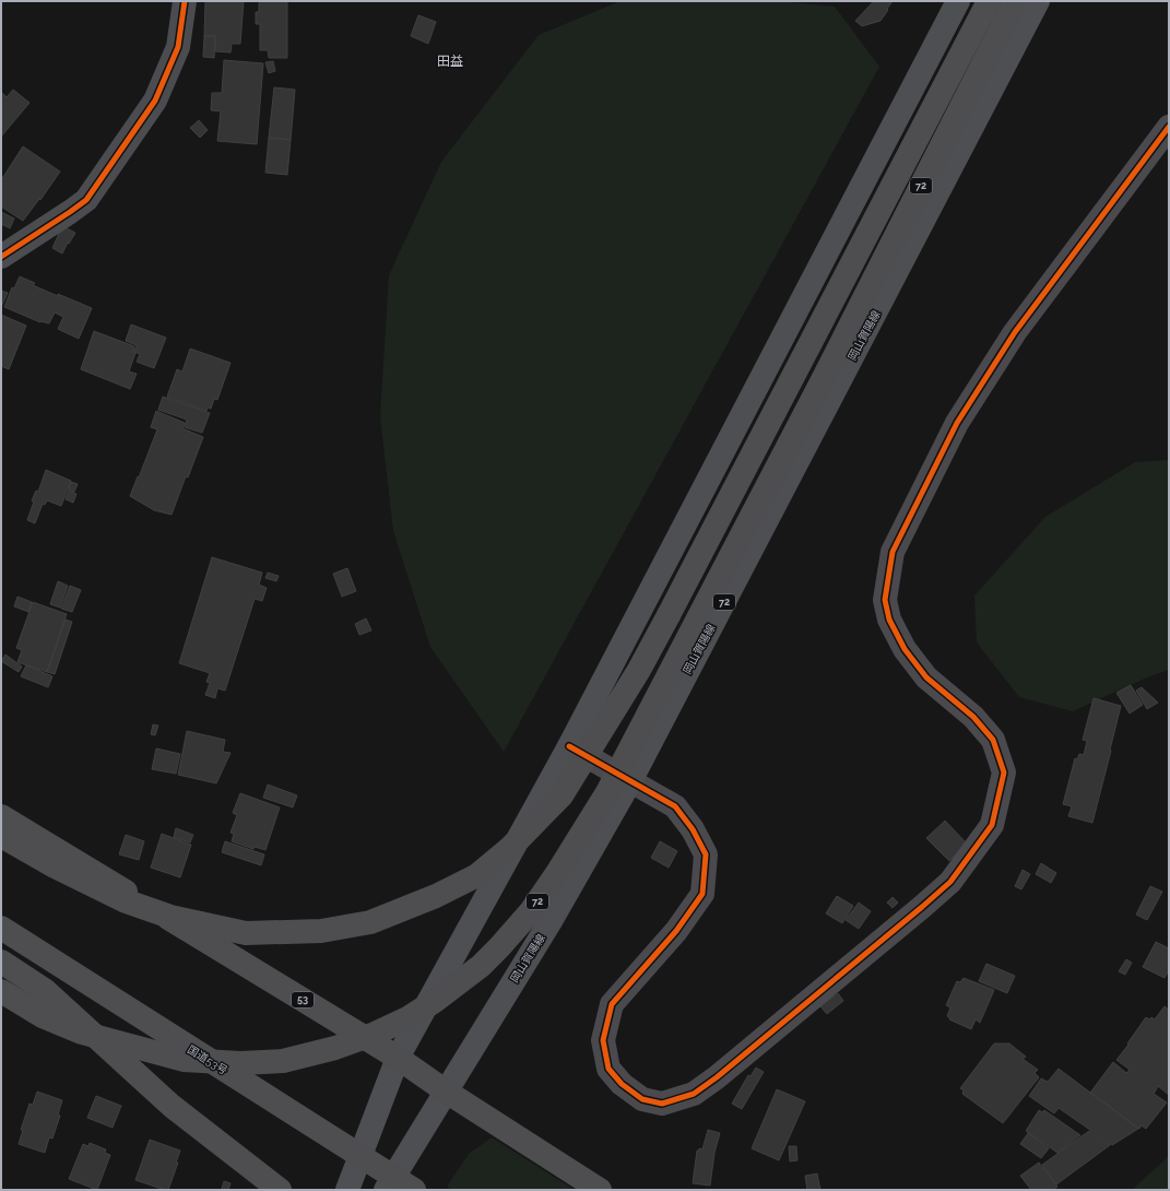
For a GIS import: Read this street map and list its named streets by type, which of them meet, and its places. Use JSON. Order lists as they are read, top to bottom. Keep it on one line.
{"streets":{"highway":["72","53","国道53号"],"main road":["岡山賀陽線"]},"crossings":[["岡山賀陽線","53"]],"districts":["田益"]}
